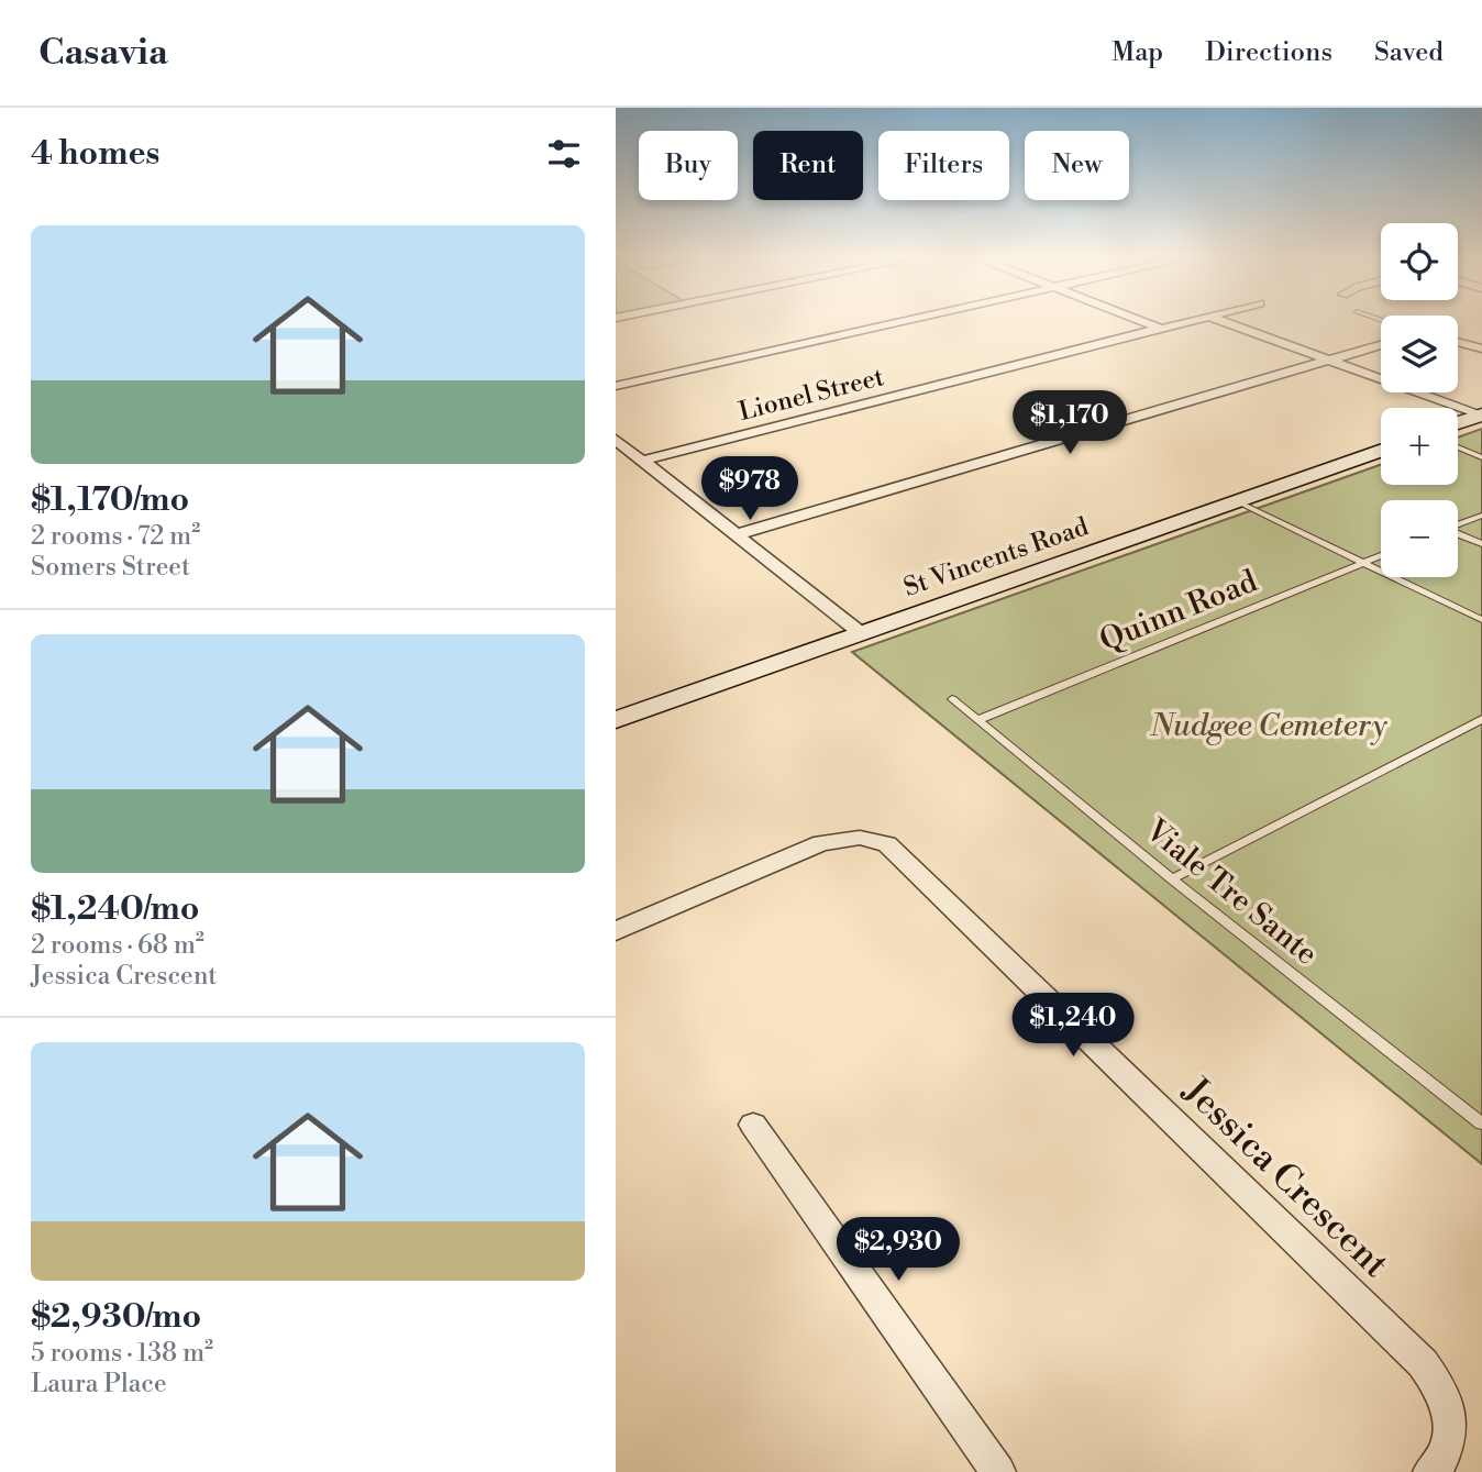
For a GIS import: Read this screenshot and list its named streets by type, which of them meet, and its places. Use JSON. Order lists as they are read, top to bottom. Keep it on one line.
{"streets":{"main road":["St Vincents Road"],"street":["Lionel Street","Jessica Crescent"],"lane":["Quinn Road","Viale Tre Sante"]},"crossings":[["Quinn Road","Viale Tre Sante"]],"parks":["Nudgee Cemetery"],"page":{"header":"Casavia","nav":["Map","Directions","Saved"],"heading":"4 homes","chip":["Buy","Rent","Filters","New"],"list":[{"name":"$1,170/mo","note":"2 rooms · 72 m² · Somers Street"},{"name":"$1,240/mo","note":"2 rooms · 68 m² · Jessica Crescent"},{"name":"$2,930/mo","note":"5 rooms · 138 m² · Laura Place"}],"map_buttons":["+","−"],"price":["$1,170","$978","$1,240","$2,930"]}}
